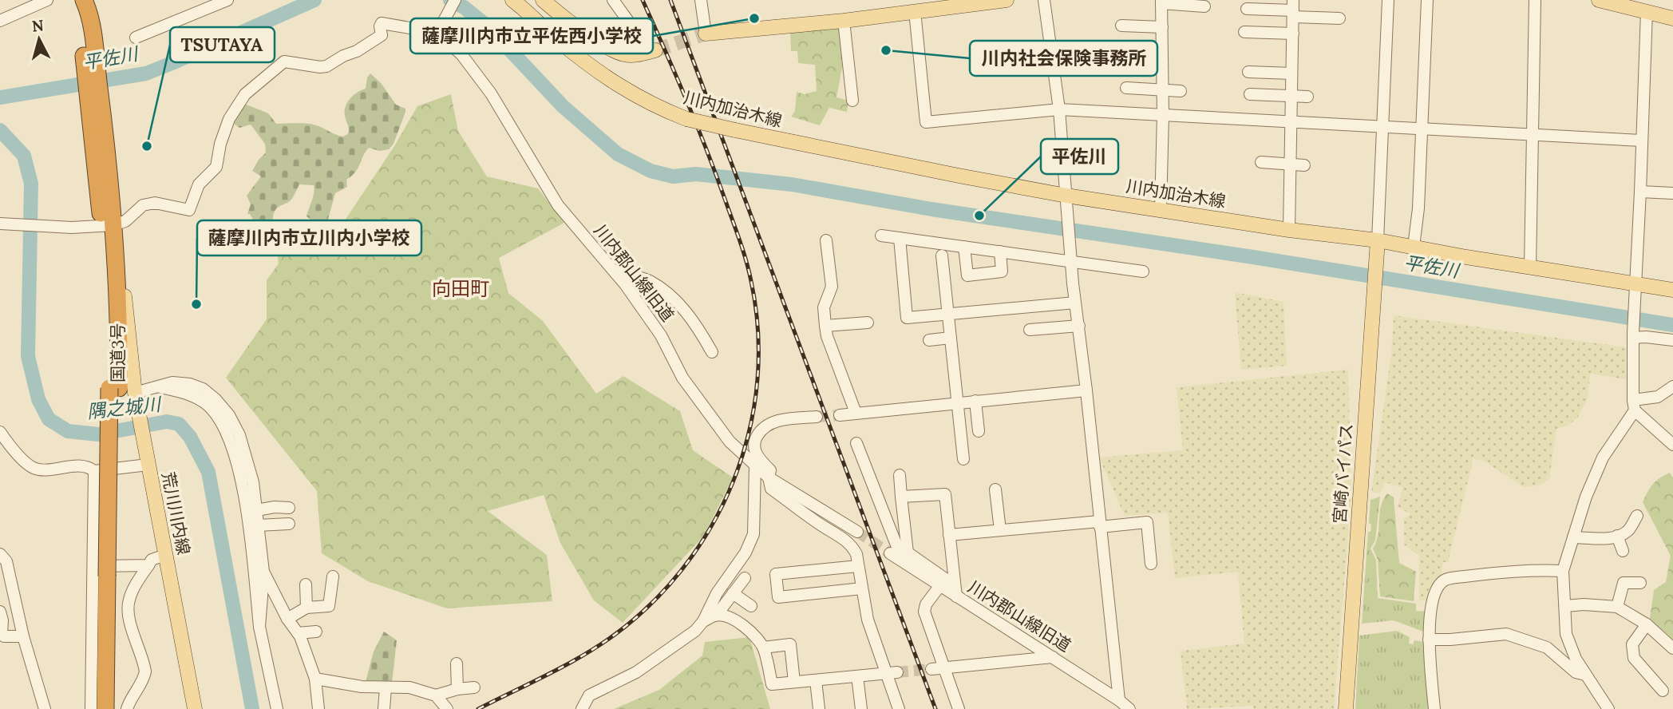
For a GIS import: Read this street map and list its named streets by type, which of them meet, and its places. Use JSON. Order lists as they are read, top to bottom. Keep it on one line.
{"streets":{"highway":["国道3号"],"main road":["川内加治木線","宮崎バイパス","荒川川内線"],"street":["川内郡山線旧道"]},"crossings":[["川内加治木線","宮崎バイパス"],["国道3号","荒川川内線"]],"districts":["向田町"],"water":["平佐川","隅之城川"],"places":["薩摩川内市立平佐西小学校","川内社会保険事務所","TSUTAYA","平佐川","薩摩川内市立川内小学校"],"north":"top"}
